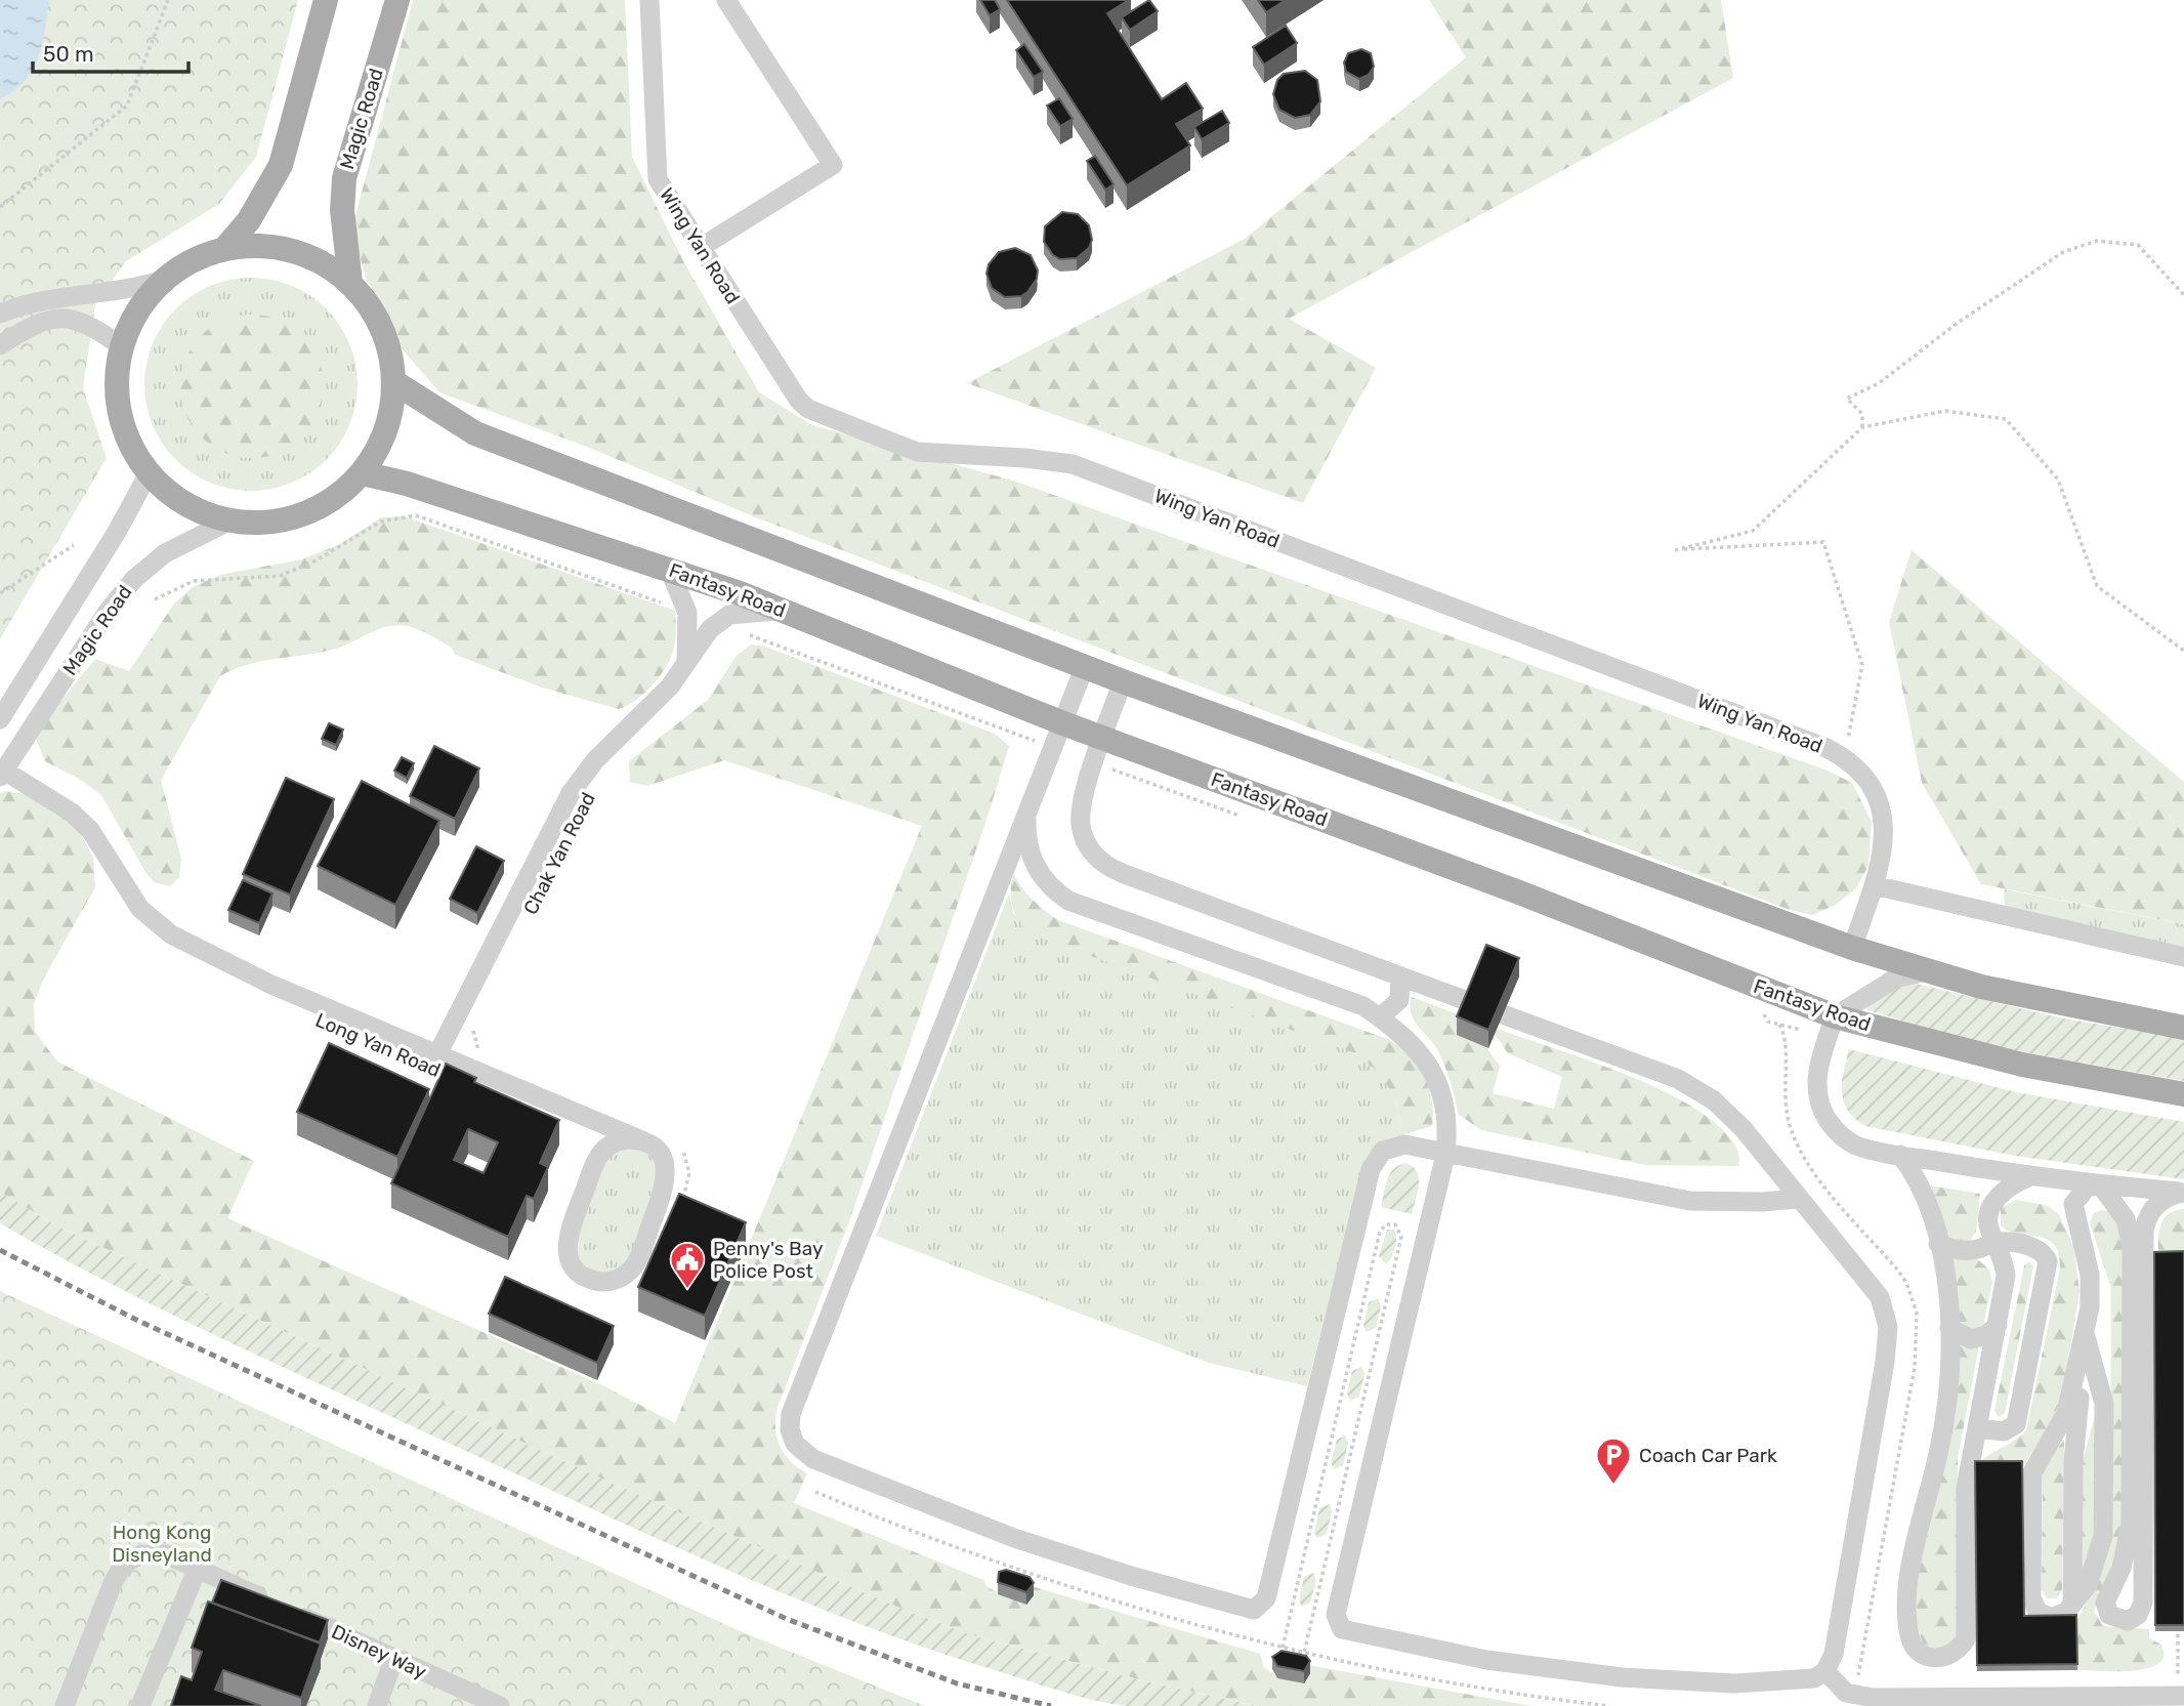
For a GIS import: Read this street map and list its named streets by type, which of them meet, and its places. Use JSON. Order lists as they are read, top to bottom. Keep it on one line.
{"streets":{"main road":["Magic Road","Fantasy Road"],"street":["Wing Yan Road","Chak Yan Road","Long Yan Road","Disney Way"]},"crossings":[["Magic Road","Long Yan Road"],["Fantasy Road","Chak Yan Road"],["Chak Yan Road","Long Yan Road"]],"parks":["Hong Kong Disneyland"],"places":{"public building":["Penny's Bay Police Post"],"parking":["Coach Car Park"]},"scale_bar":"50 m"}
